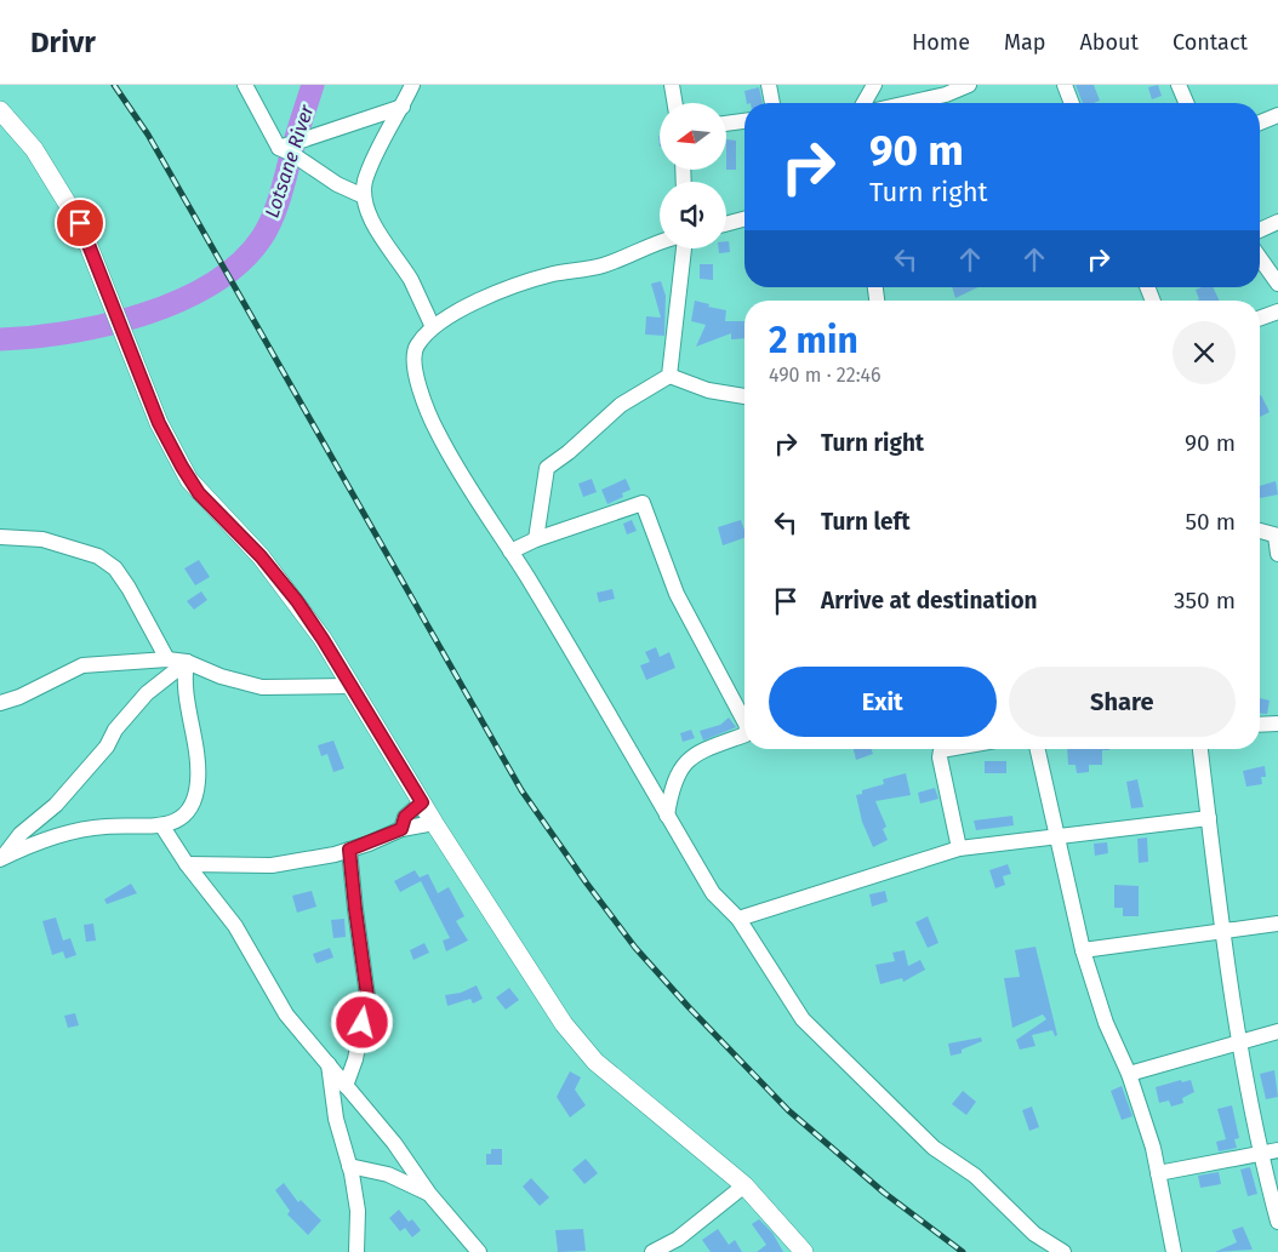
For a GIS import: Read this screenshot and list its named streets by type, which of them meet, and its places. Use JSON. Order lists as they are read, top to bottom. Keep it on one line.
{"water":["Lotsane River"],"north":"left","page":{"header":"Drivr","nav":["Home","Map","About","Contact"],"turn":["90 m","Turn right"],"heading":["2 min","490 m · 22:46"],"list":[{"name":"Turn right","value":"90 m"},{"name":"Turn left","value":"50 m"},{"name":"Arrive at destination","value":"350 m"}],"buttons":["Exit","Share"]}}
